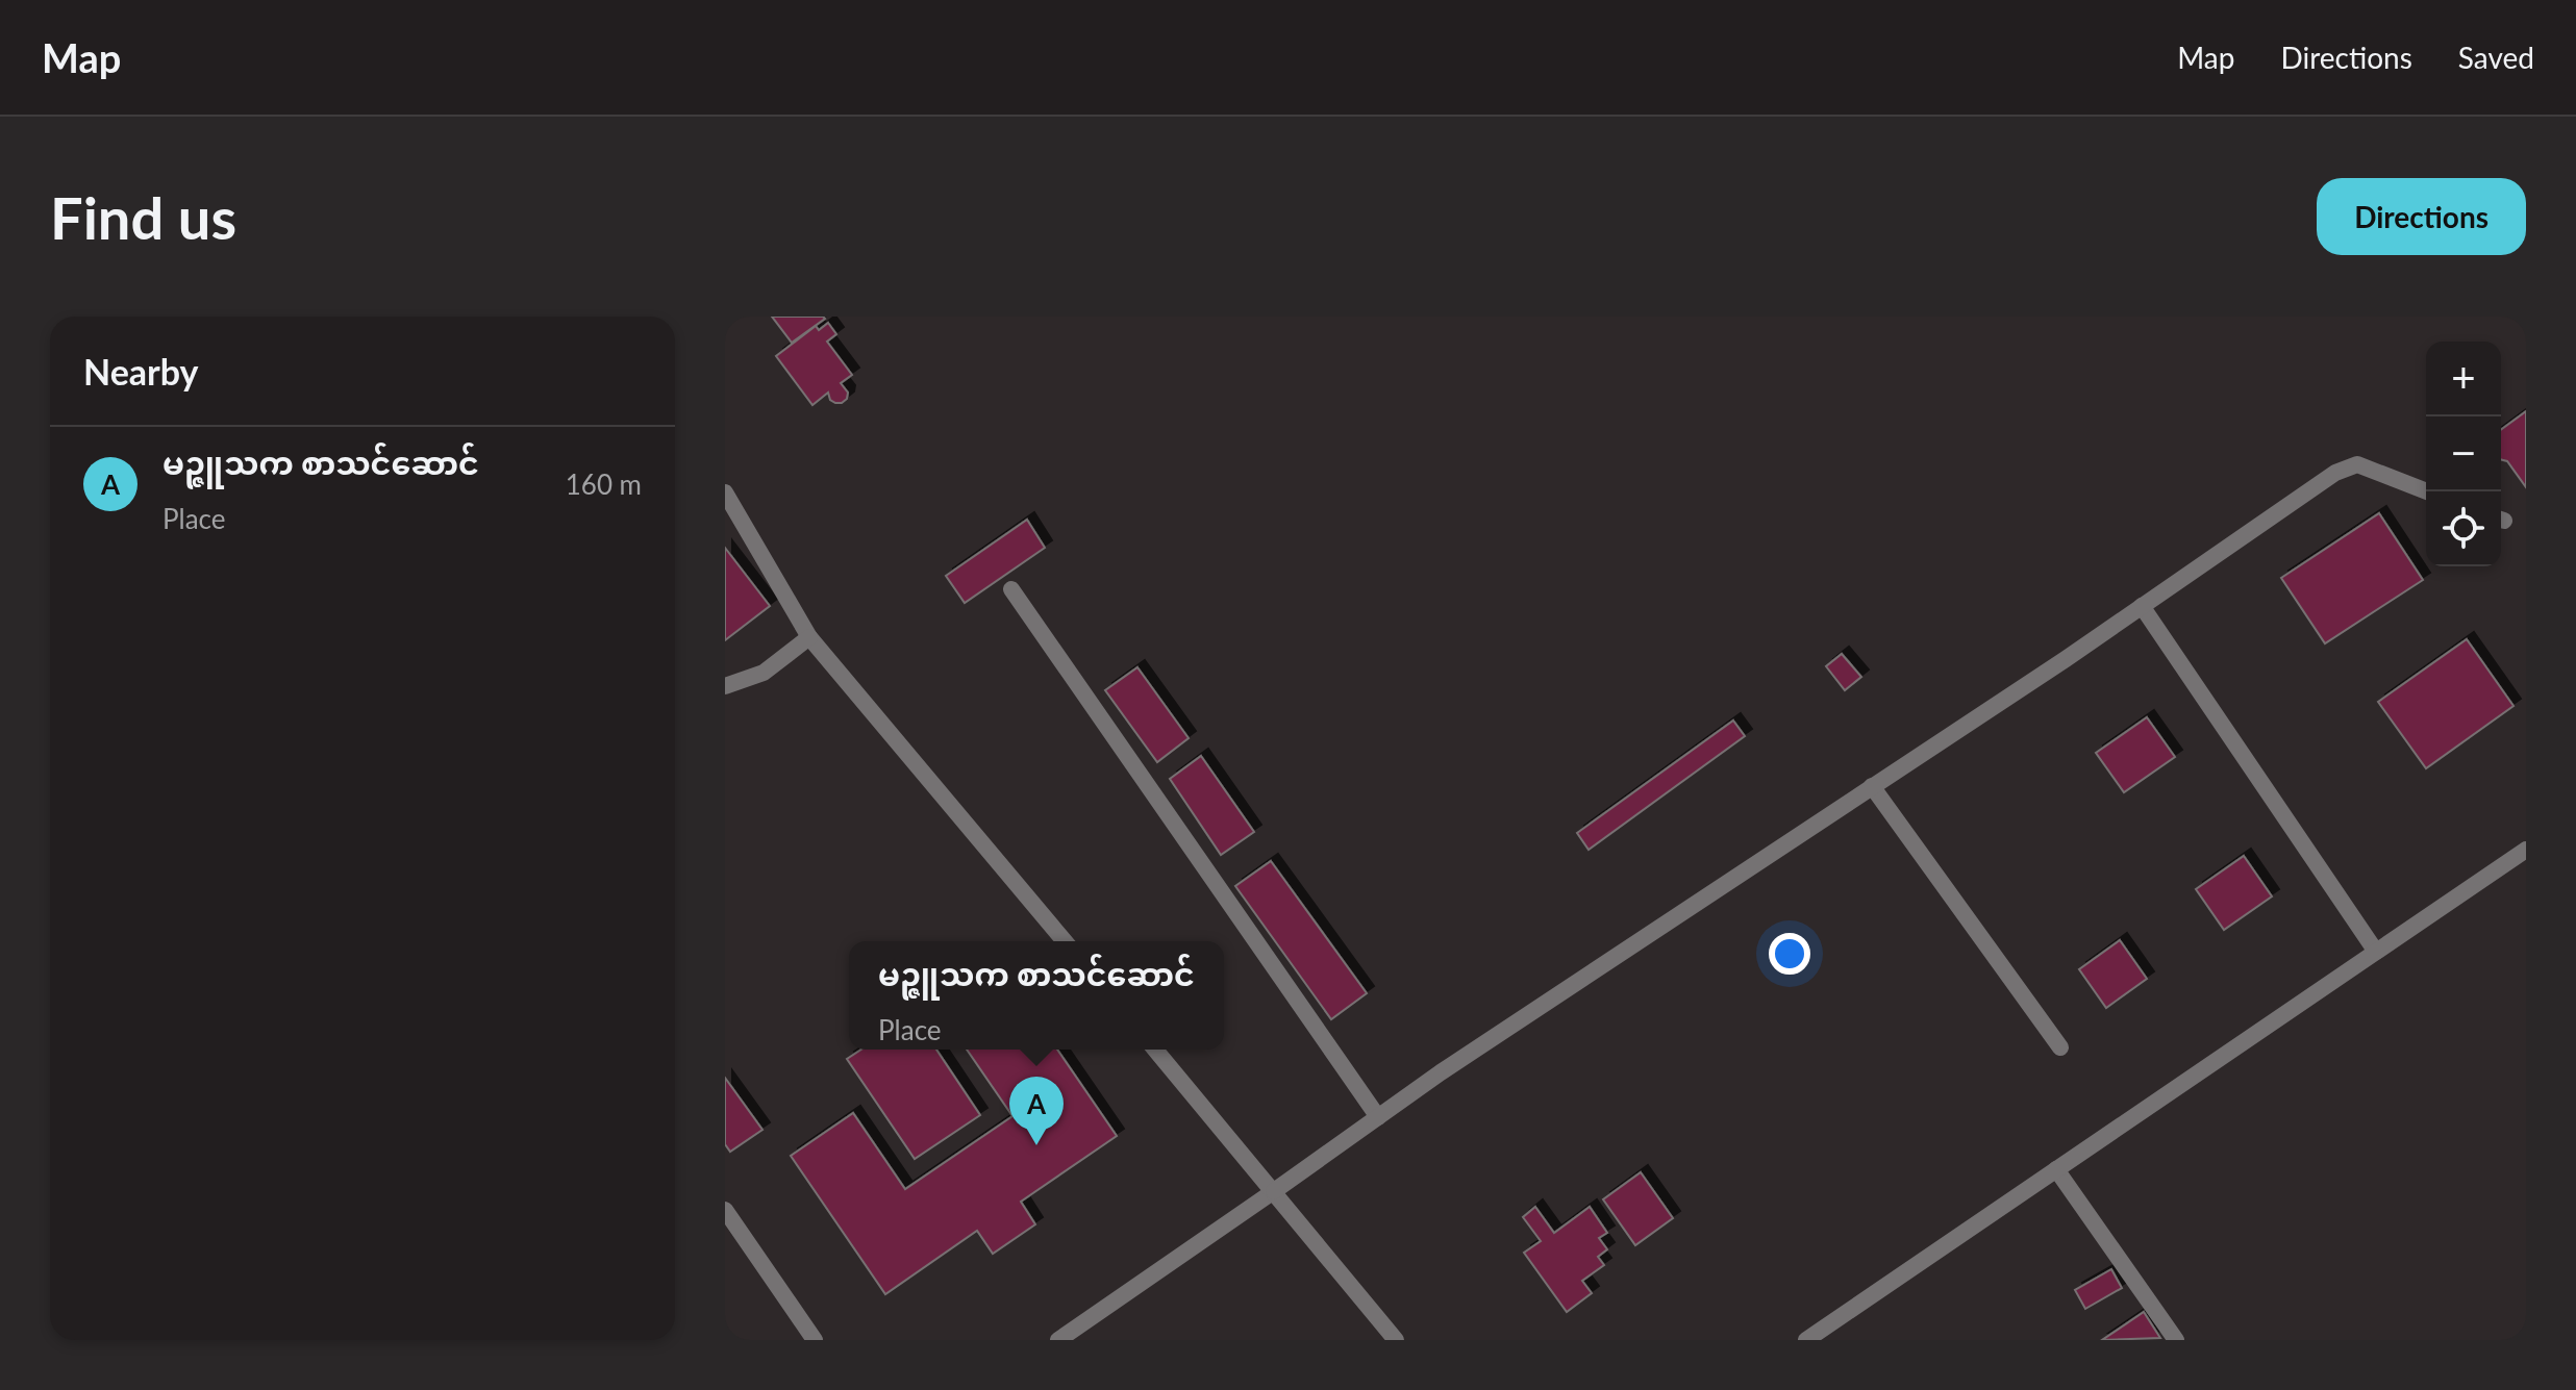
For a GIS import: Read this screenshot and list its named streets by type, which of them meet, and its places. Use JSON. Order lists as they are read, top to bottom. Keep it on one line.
{"page":{"header":"Map","nav":["Map","Directions","Saved"],"buttons":"Directions","title":"Find us","heading":"Nearby","map_buttons":["+","−"],"list":[{"mark":"A","name":"မဉ္ဇူသက စာသင်ဆောင်","note":"Place","value":"160 m"}],"popup":["မဉ္ဇူသက စာသင်ဆောင်","Place"],"pins":"A"}}
